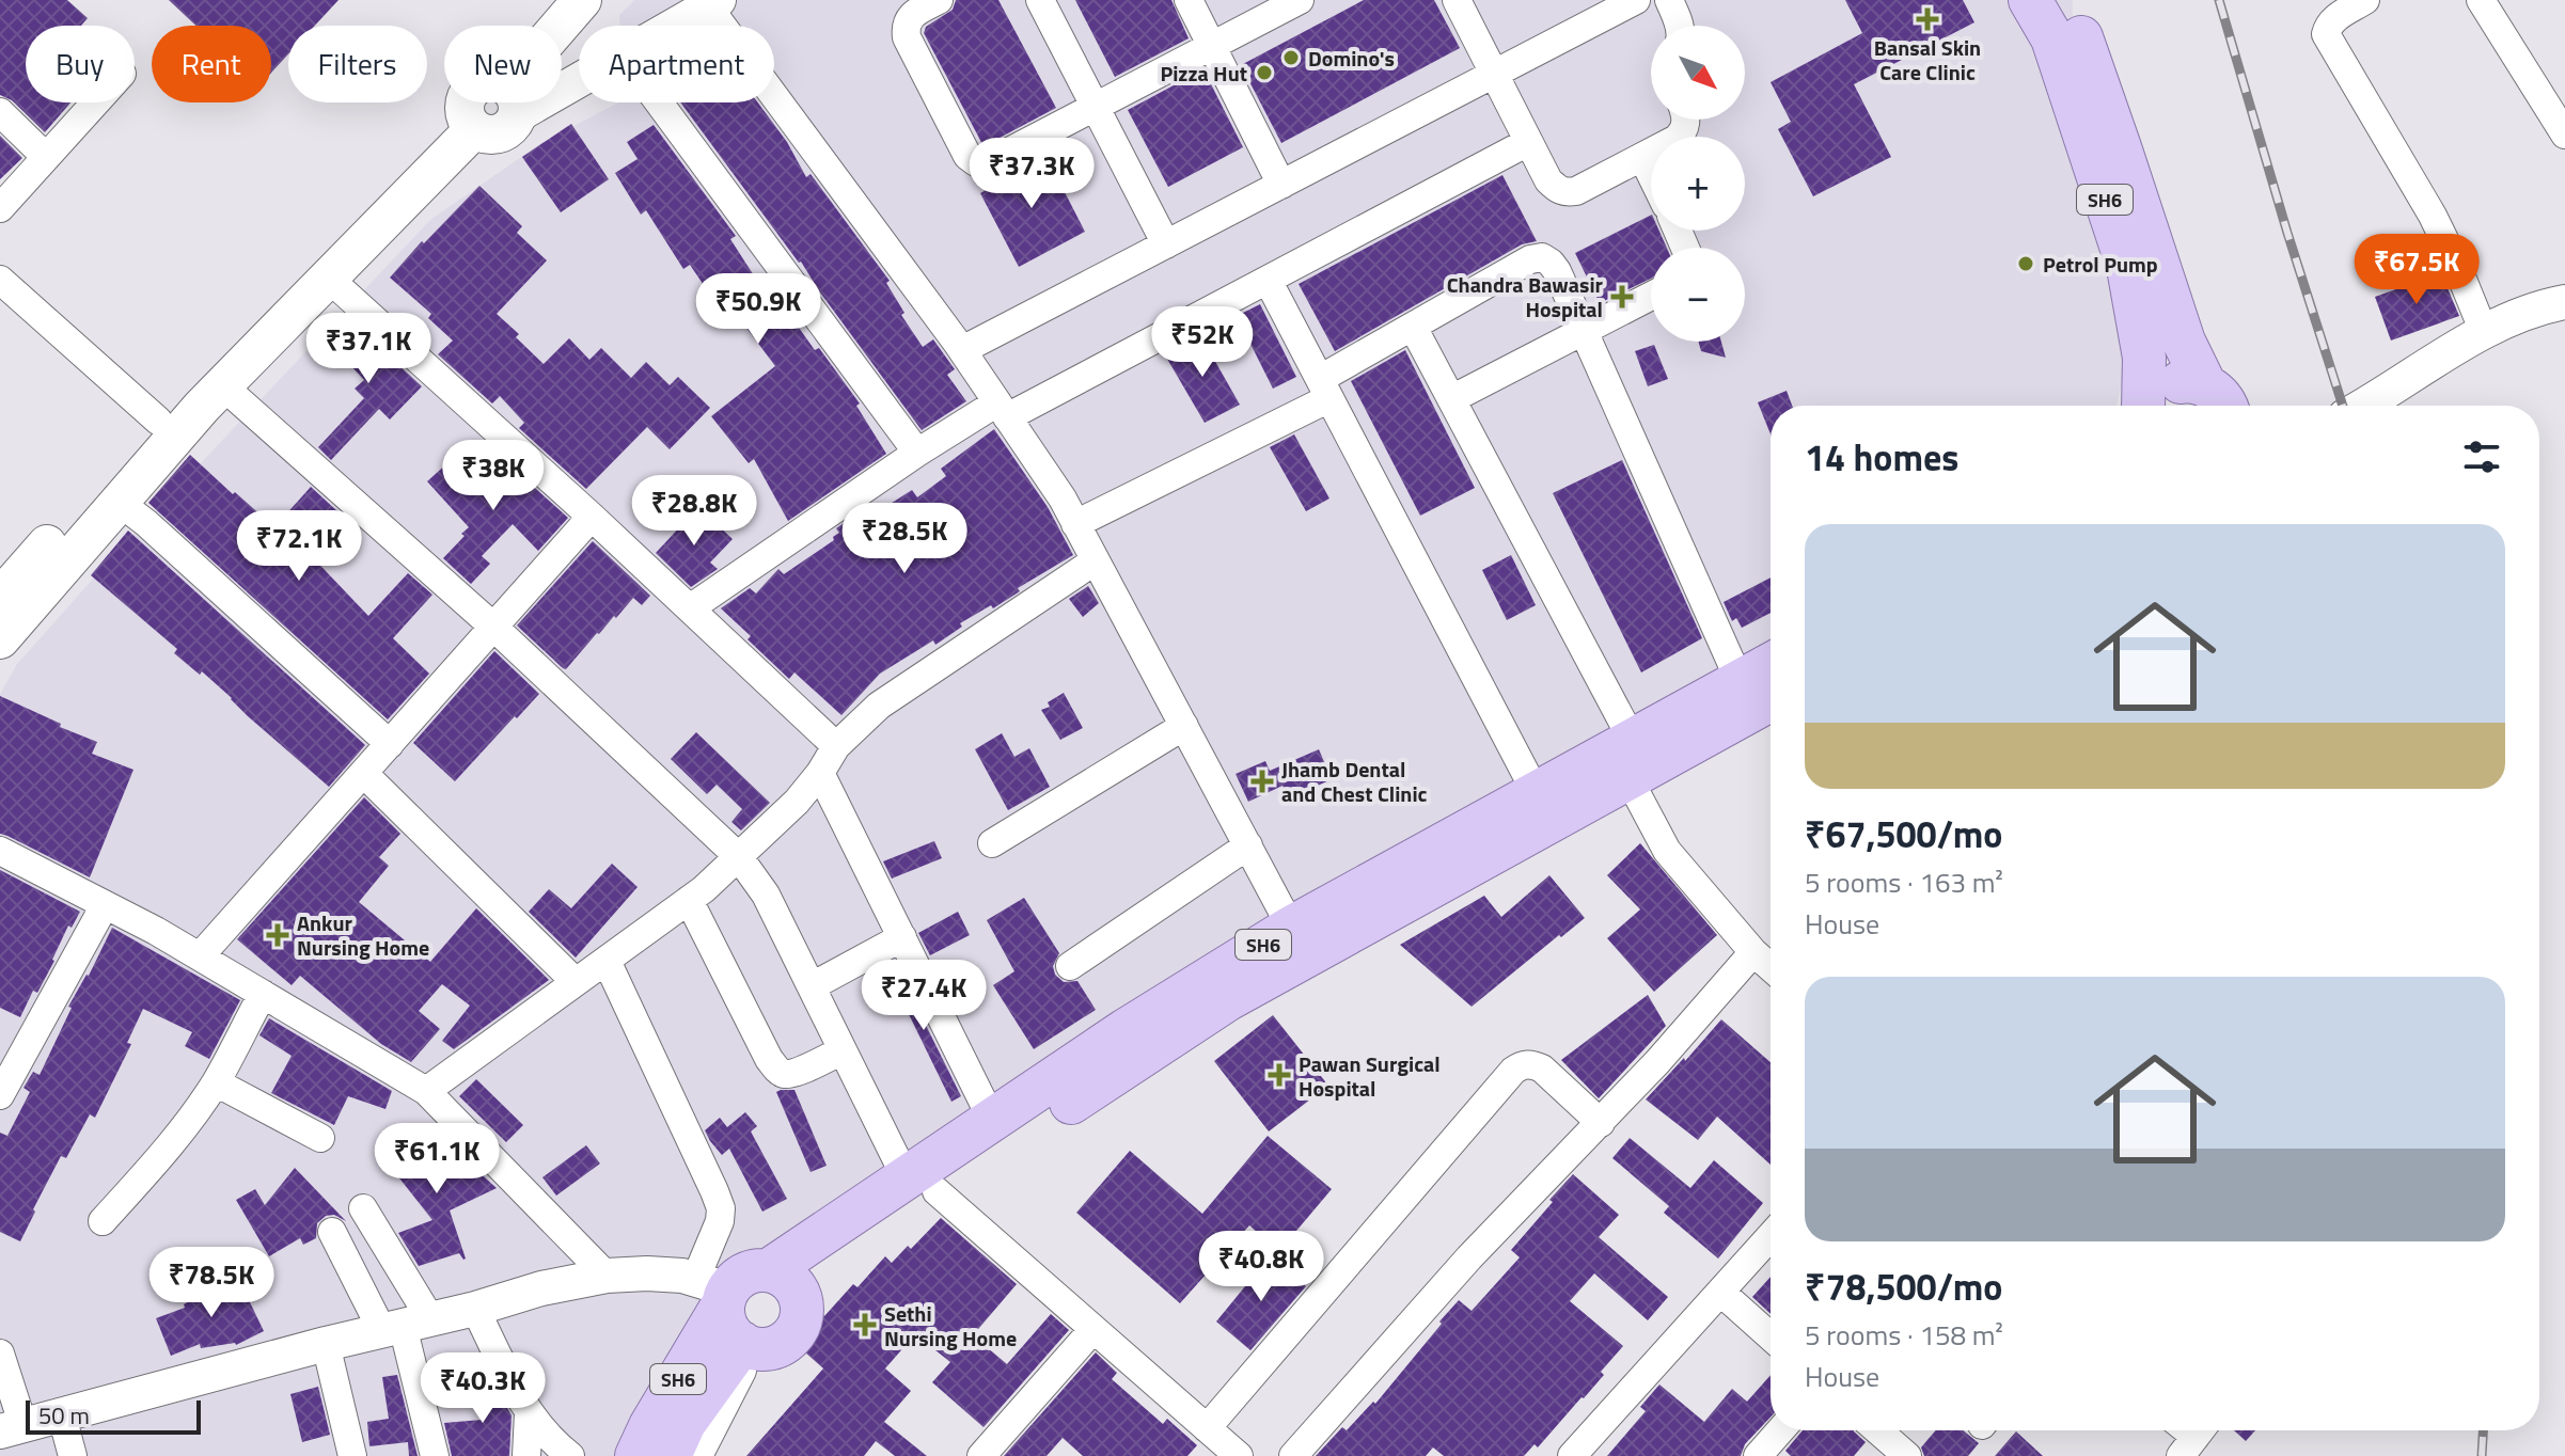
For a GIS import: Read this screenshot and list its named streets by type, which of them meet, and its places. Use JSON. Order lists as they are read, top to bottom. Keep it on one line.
{"streets":{"main road":["SH6"]},"places":{"health":["Bansal Skin Care Clinic","Chandra Bawasir Hospital","Jhamb Dental and Chest Clinic","Ankur Nursing Home","Pawan Surgical Hospital","Sethi Nursing Home"],"other":["Domino's","Pizza Hut","Petrol Pump"]},"scale_bar":"50 m","north":"bottom right","page":{"map_buttons":["+","−"],"chip":["Buy","Rent","Filters","New","Apartment"],"price":["₹37.3K","₹67.5K","₹50.9K","₹52K","₹37.1K","₹38K","₹28.8K","₹28.5K","₹72.1K","₹27.4K","₹61.1K","₹40.8K","₹78.5K","₹40.3K"],"heading":"14 homes","list":[{"name":"₹67,500/mo","note":"5 rooms · 163 m² · House"},{"name":"₹78,500/mo","note":"5 rooms · 158 m² · House"}],"scale":"50 m"}}
